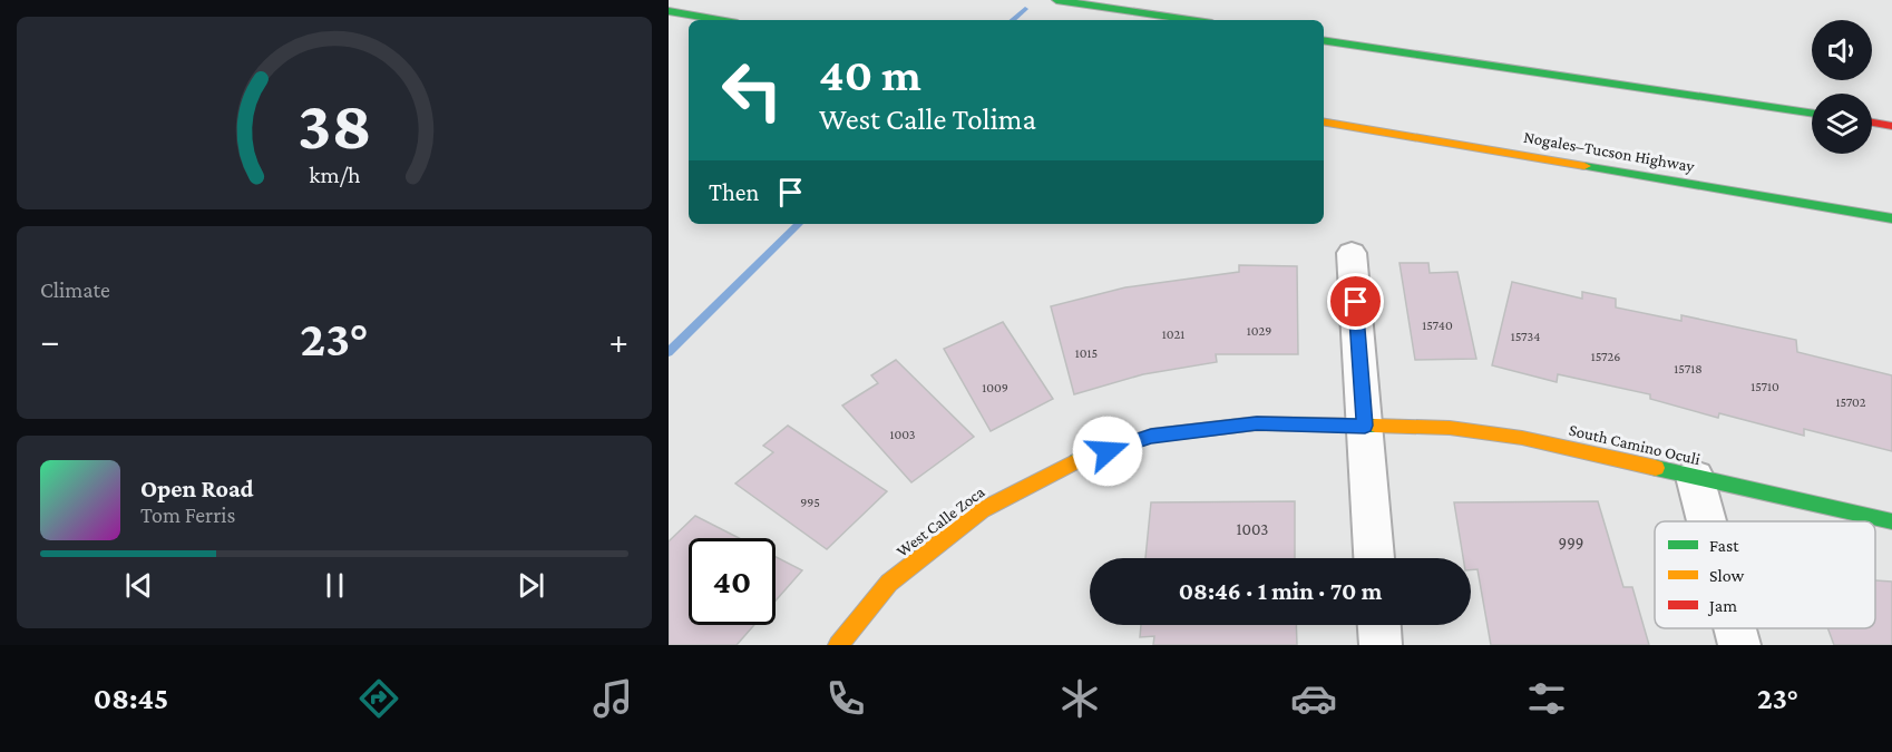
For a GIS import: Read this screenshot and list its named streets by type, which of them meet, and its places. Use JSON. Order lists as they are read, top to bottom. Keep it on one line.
{"streets":{"main road":["Nogales–Tucson Highway","South Camino Oculi","West Calle Zoca"]},"crossings":[["South Camino Oculi","West Calle Zoca"]],"house_numbers":["15740","1029","1021","15734","1015","15726","15718","15710","1009","15702","1003","995","1003","999"],"legend":["Fast","Slow","Jam"],"page":{"turn":["40 m","West Calle Tolima"],"then":"Then","tile":"Climate","heat":["−","23°","+"],"song":["Open Road","Tom Ferris"],"limit":"40","trip":"08:46 · 1 min · 70 m","tabs":["08:45","23°"],"gauge":["38","km/h"]}}
